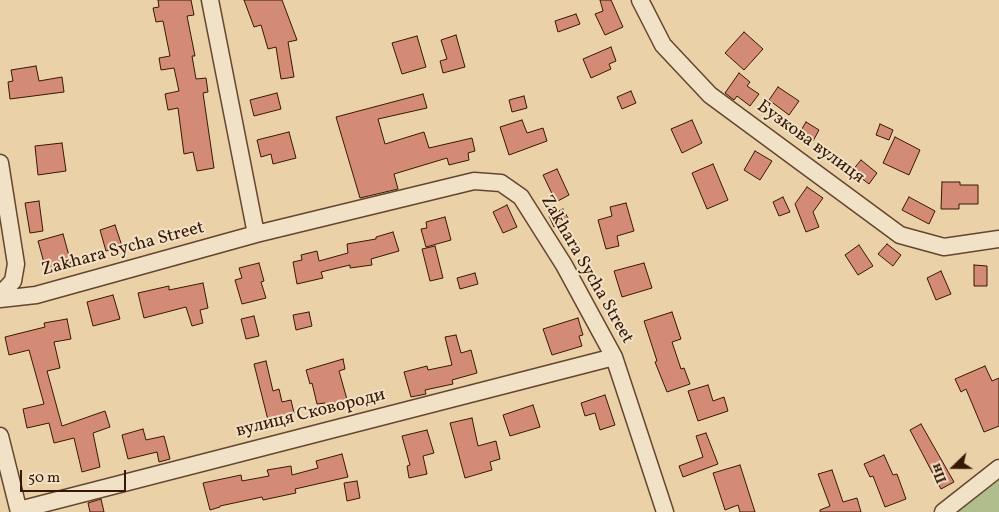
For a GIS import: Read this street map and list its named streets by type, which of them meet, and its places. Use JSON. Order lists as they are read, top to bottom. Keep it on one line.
{"streets":{"street":["Бузкова вулиця","Zakhara Sycha Street","вулиця Сковороди"]},"crossings":[["Zakhara Sycha Street","вулиця Сковороди"]],"scale_bar":"50 m","north":"left"}
